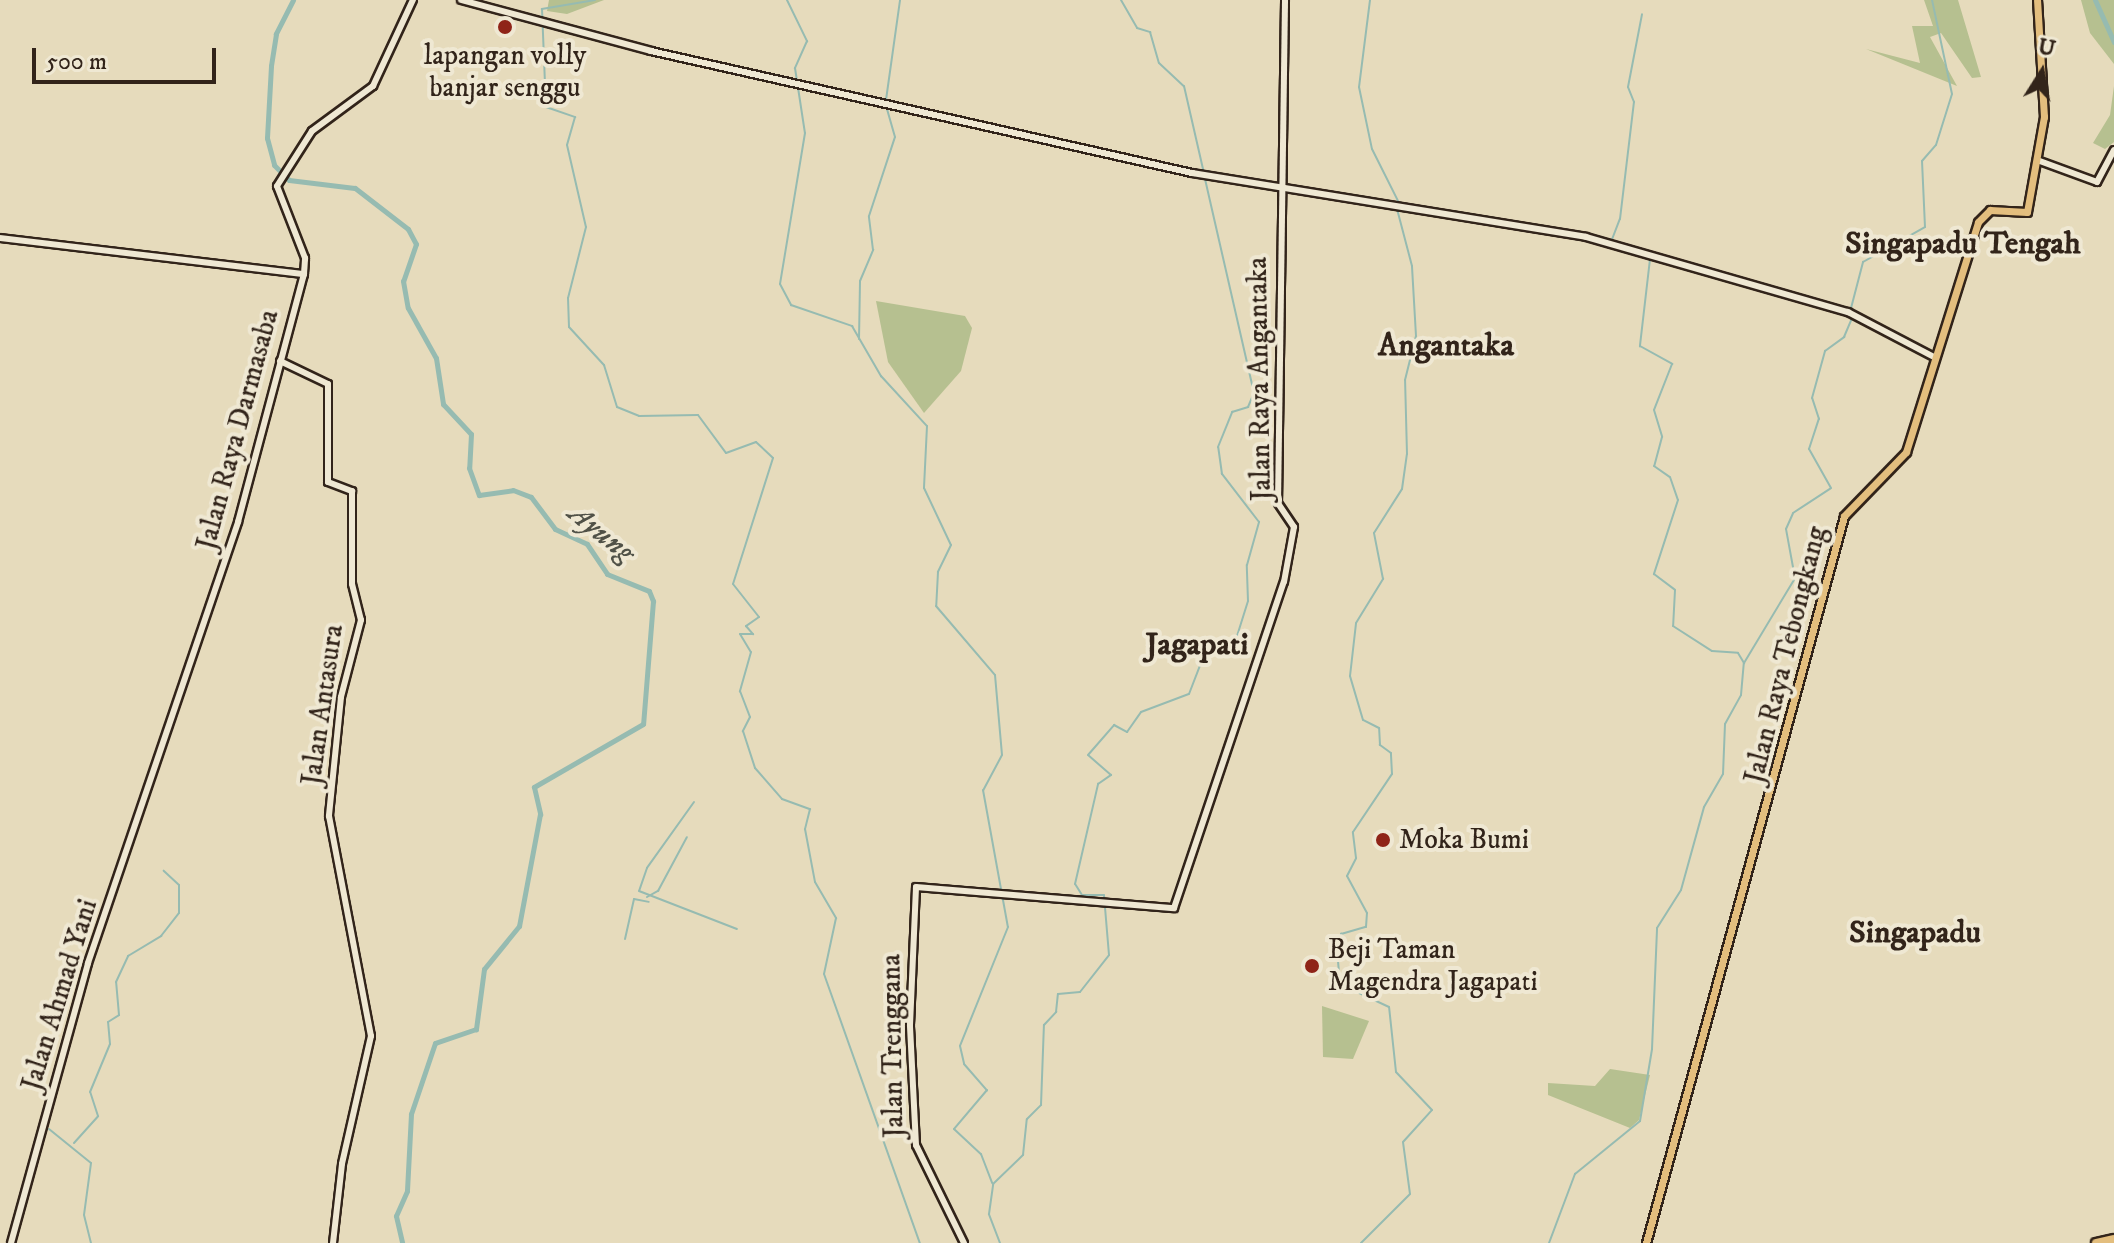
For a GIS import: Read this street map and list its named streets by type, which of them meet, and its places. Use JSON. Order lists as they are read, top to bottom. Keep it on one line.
{"streets":{"main road":["Jalan Raya Angantaka","Jalan Raya Darmasaba","Jalan Raya Tebongkang","Jalan Antasura","Jalan Ahmad Yani","Jalan Trenggana"]},"crossings":[["Jalan Raya Angantaka","Jalan Trenggana"],["Jalan Raya Darmasaba","Jalan Antasura"],["Jalan Raya Darmasaba","Jalan Ahmad Yani"]],"districts":["Singapadu Tengah","Angantaka","Jagapati","Singapadu"],"water":["Ayung"],"places":["lapangan volly banjar senggu","Moka Bumi","Beji Taman Magendra Jagapati"],"scale_bar":"500 m","north":"top"}
